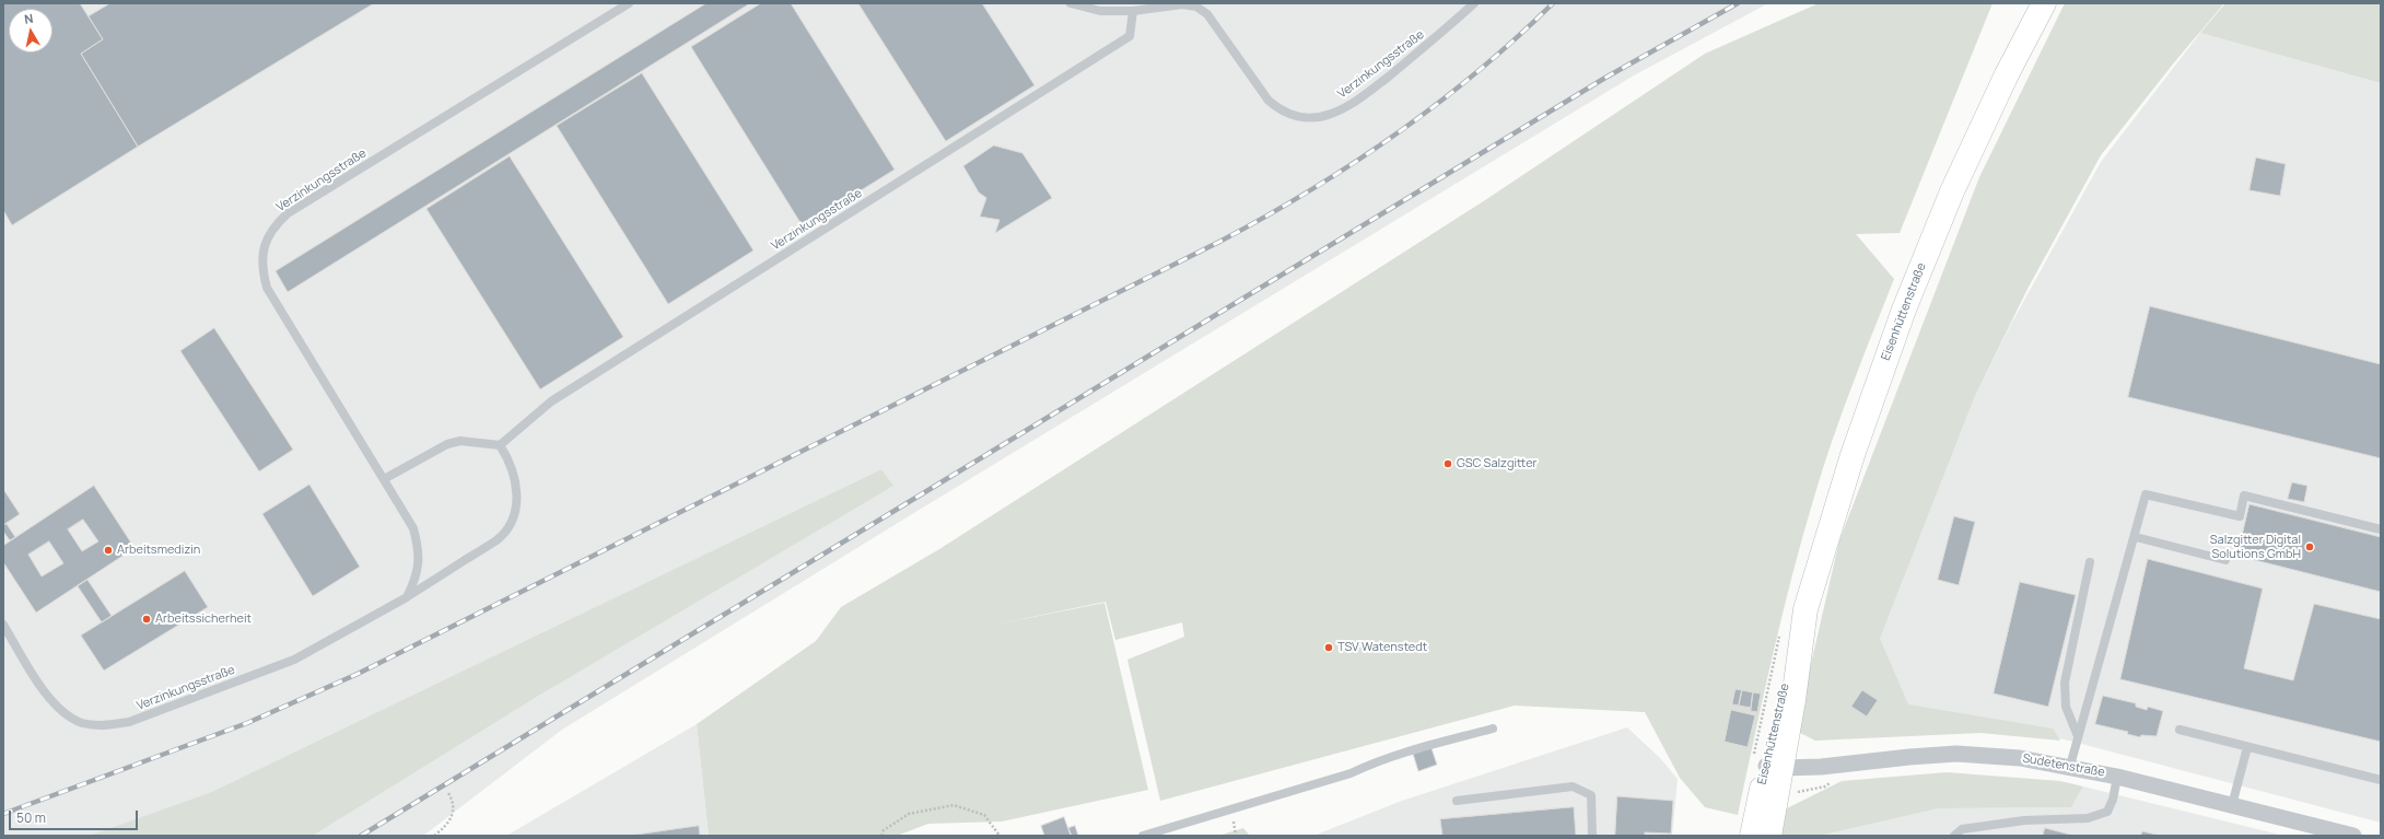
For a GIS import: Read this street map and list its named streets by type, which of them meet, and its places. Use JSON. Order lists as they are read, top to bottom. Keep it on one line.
{"streets":{"street":["Eisenhüttenstraße","Sudetenstraße"],"lane":["Verzinkungsstraße"]},"crossings":[["Eisenhüttenstraße","Sudetenstraße"]],"places":["GSC Salzgitter","Salzgitter Digital Solutions GmbH","Arbeitsmedizin","Arbeitssicherheit","TSV Watenstedt"],"scale_bar":"50 m","north":"top"}
